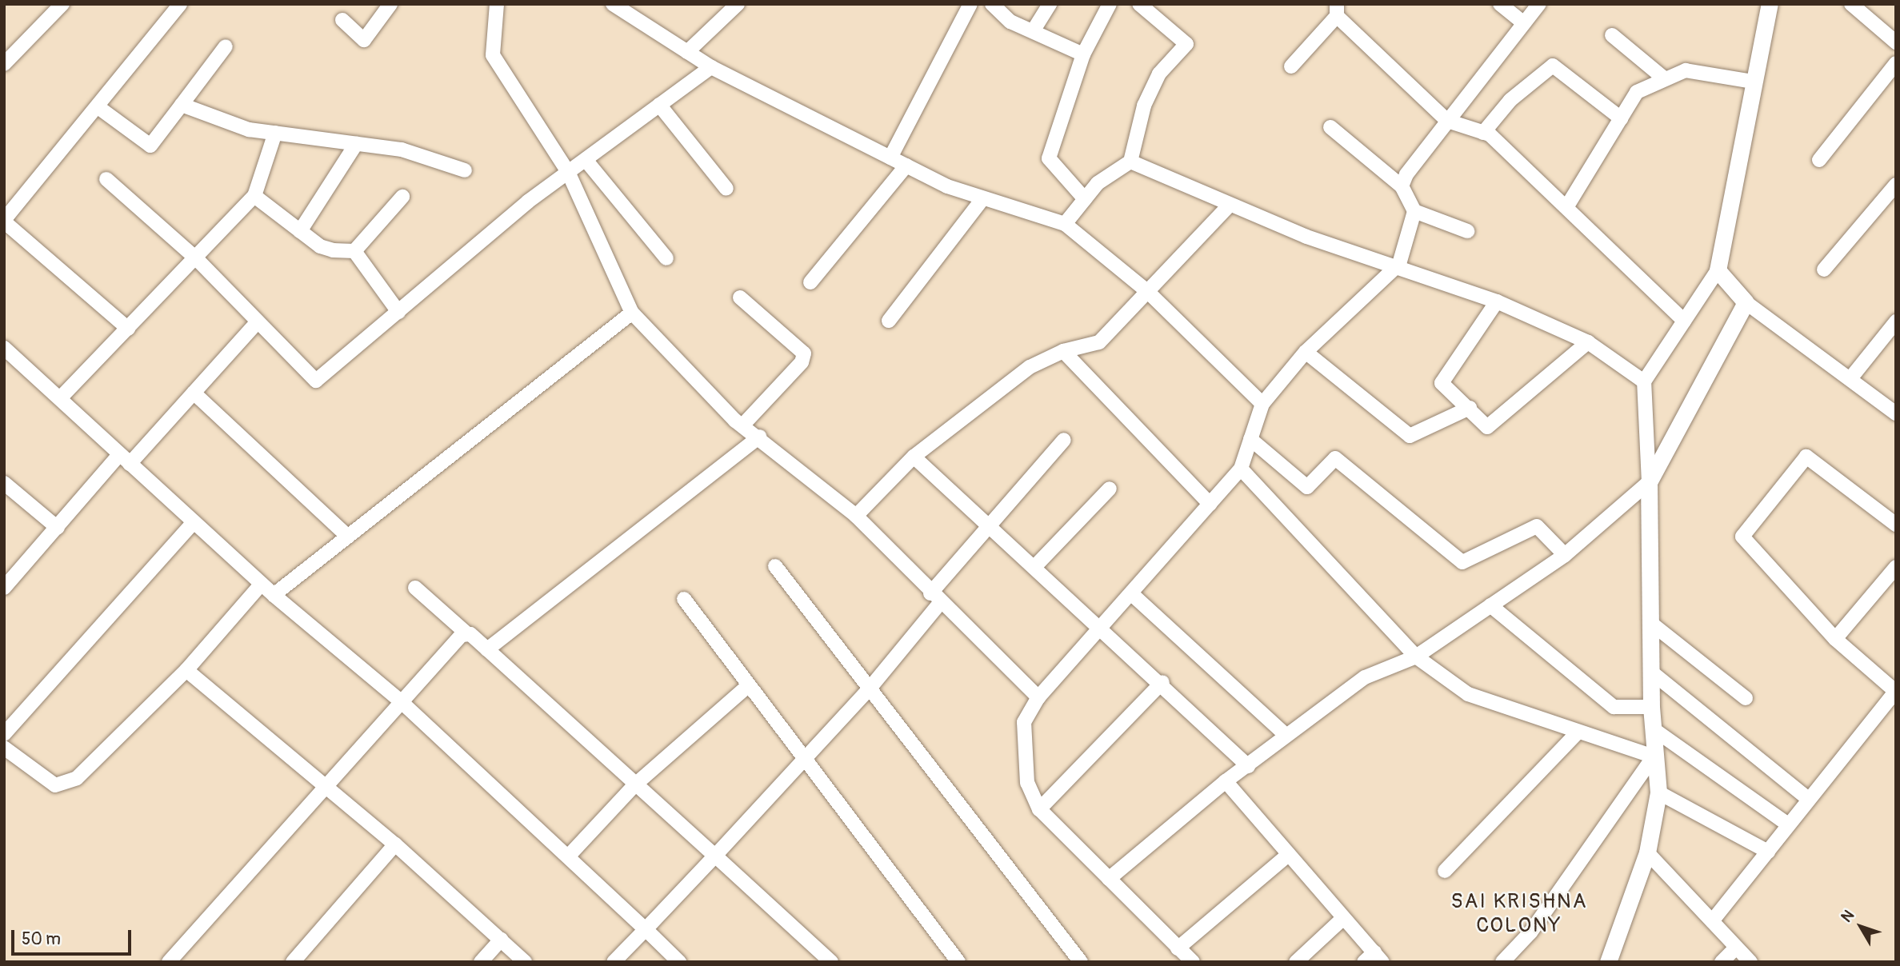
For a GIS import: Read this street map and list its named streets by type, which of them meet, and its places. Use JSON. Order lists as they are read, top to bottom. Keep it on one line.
{"districts":["SAI KRISHNA COLONY"],"scale_bar":"50 m","north":"top left"}
